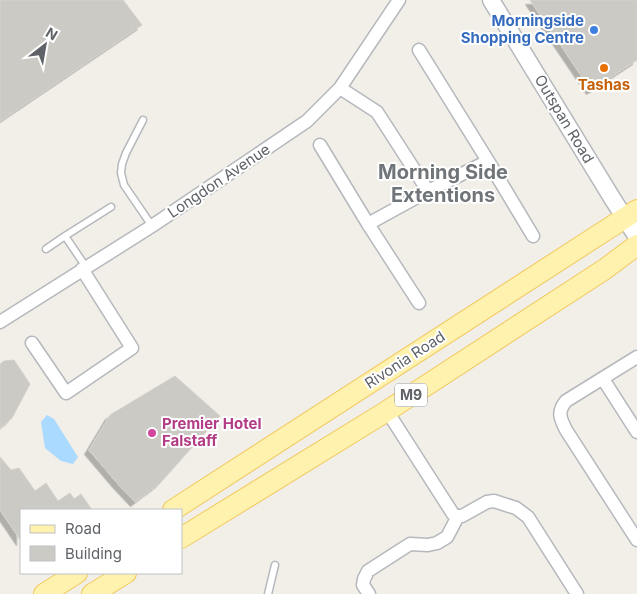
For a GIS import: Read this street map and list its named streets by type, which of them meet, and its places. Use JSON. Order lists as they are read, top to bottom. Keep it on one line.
{"streets":{"main road":["Rivonia Road","M9"],"street":["Outspan Road","Longdon Avenue"]},"crossings":[["Outspan Road","Rivonia Road"]],"districts":["Morning Side Extentions"],"places":["Morningside Shopping Centre","Tashas","Premier Hotel Falstaff"],"legend":["Road","Building"],"north":"top right"}
